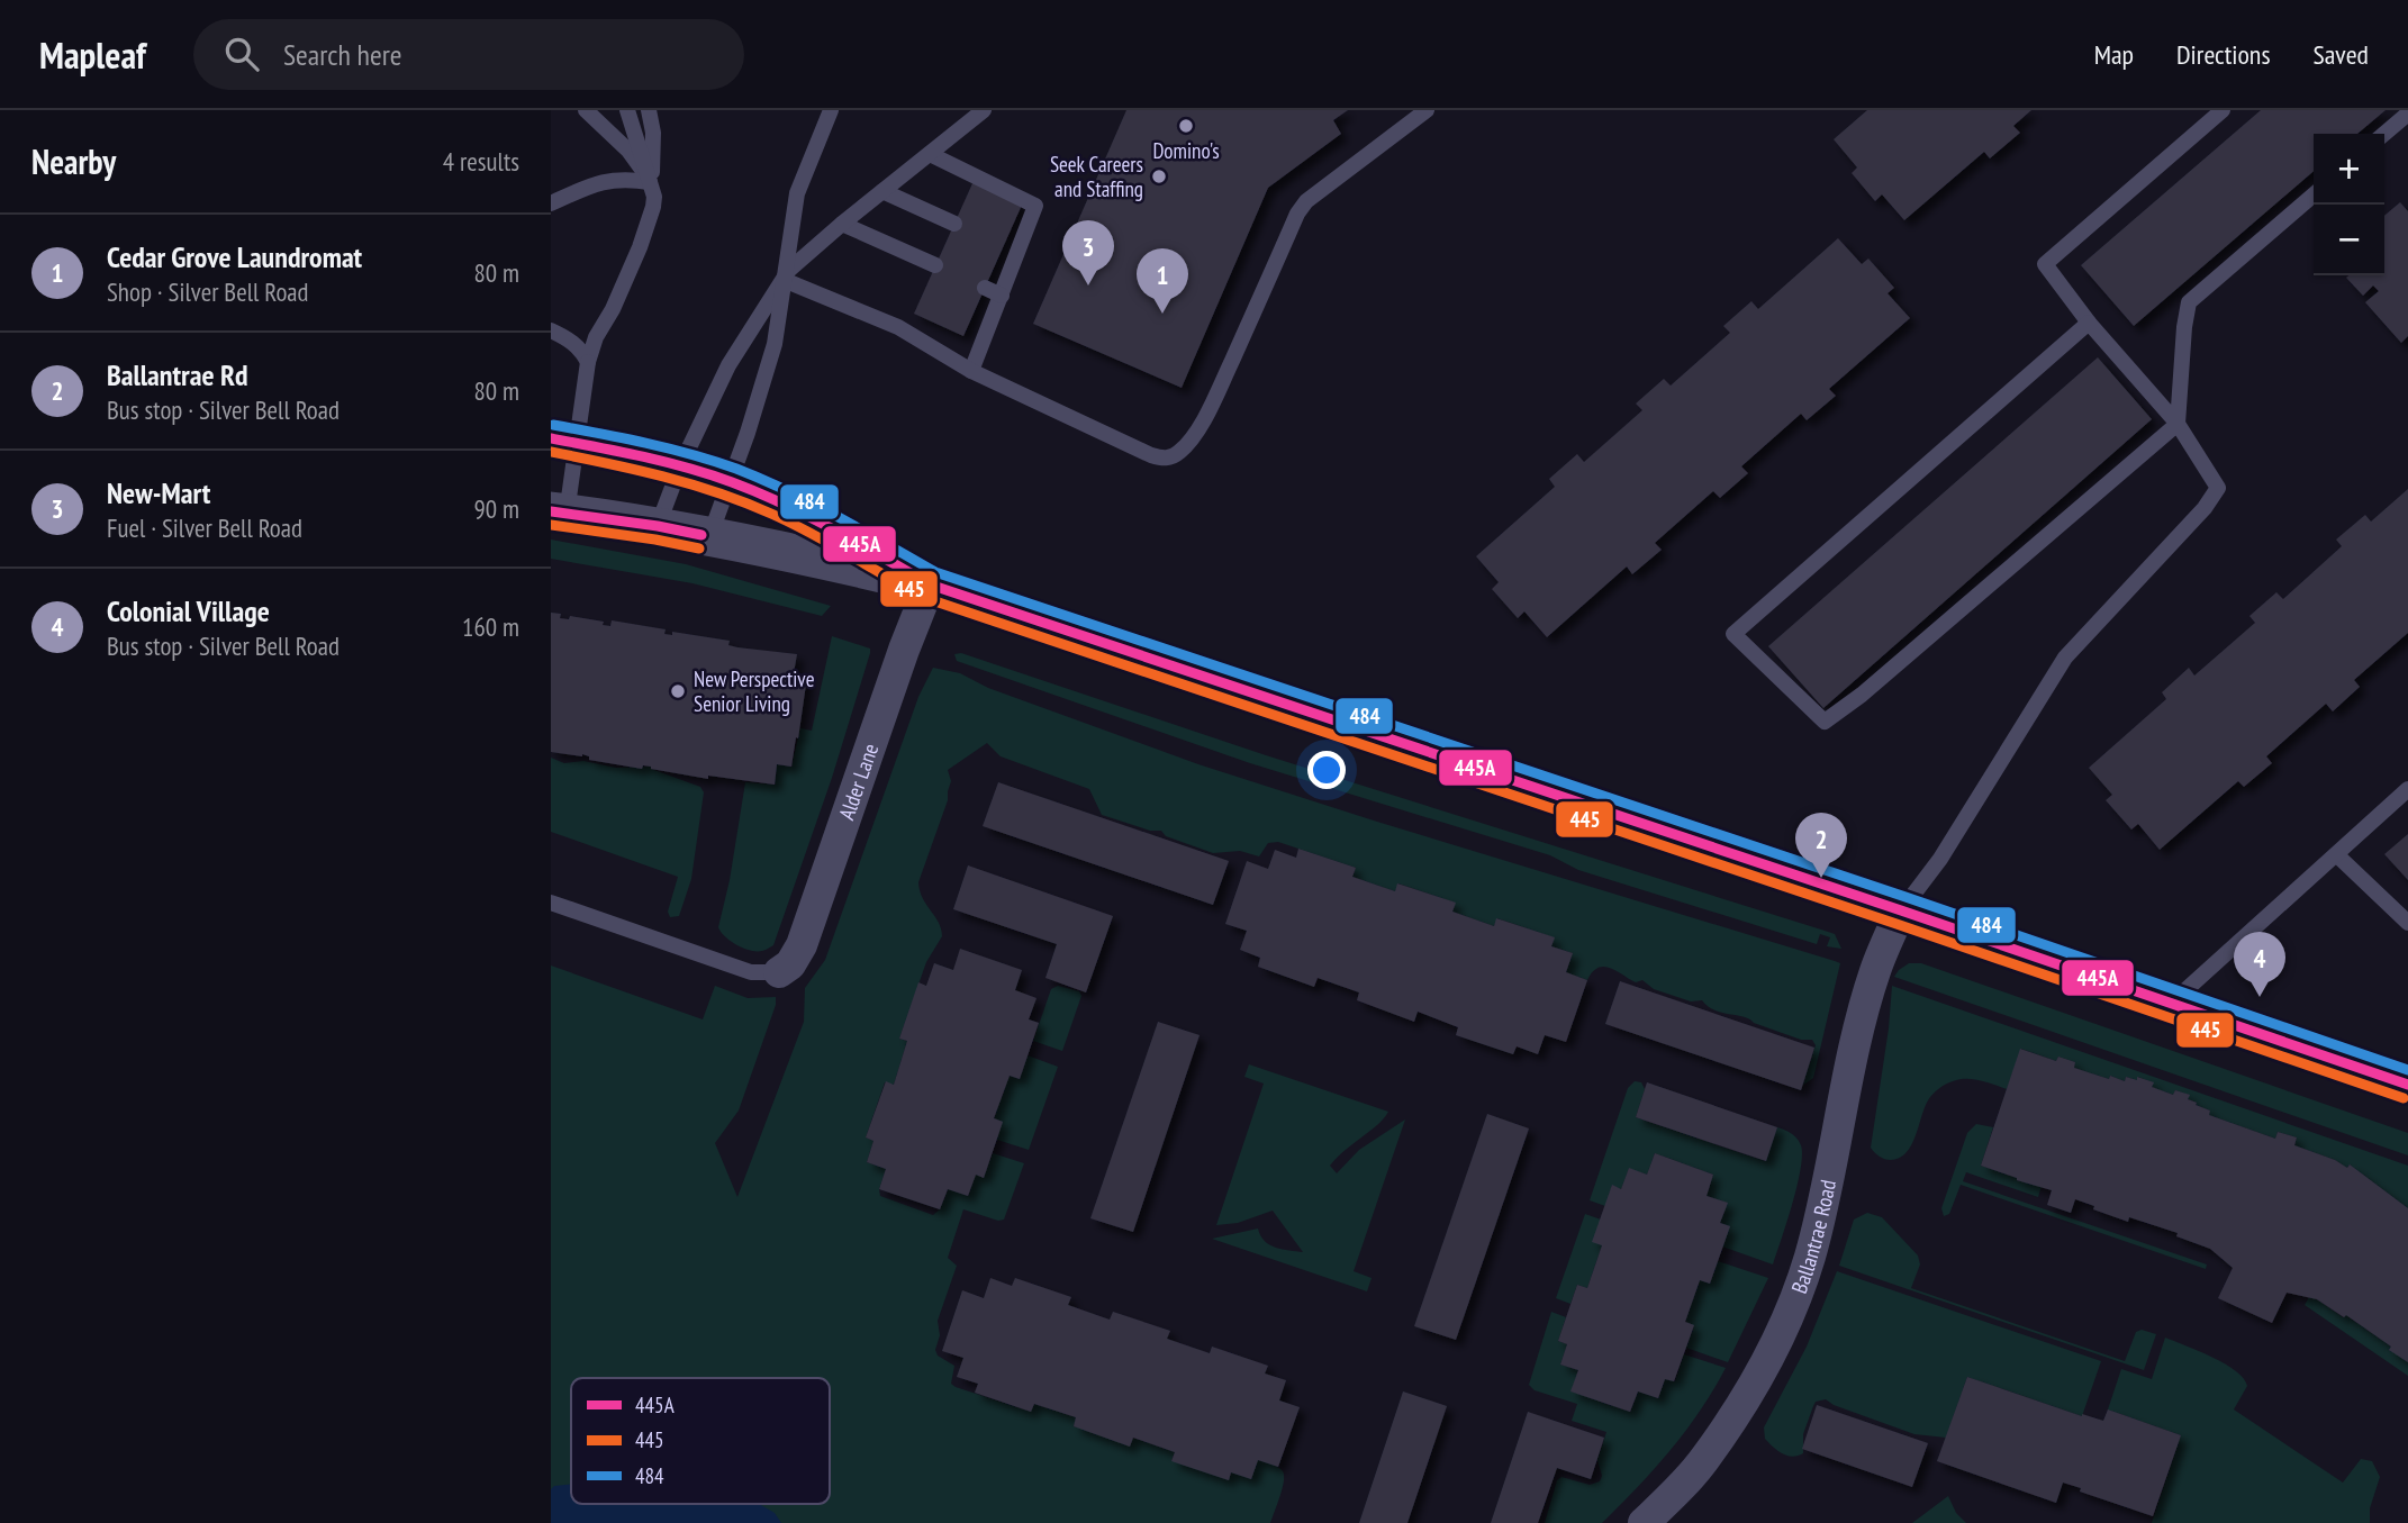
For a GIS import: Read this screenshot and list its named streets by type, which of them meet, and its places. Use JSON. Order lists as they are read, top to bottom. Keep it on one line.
{"streets":{"street":["Alder Lane","Ballantrae Road"]},"places":["Domino's","Seek Careers and Staffing","New Perspective Senior Living"],"lines":["transit line 484","transit line 445A","transit line 445"],"legend":["445A","445","484"],"page":{"header":"Mapleaf","search":"Search here","nav":["Map","Directions","Saved"],"heading":["Nearby","4 results"],"map_buttons":["+","−"],"list":[{"mark":"1","name":"Cedar Grove Laundromat","note":"Shop · Silver Bell Road","value":"80 m"},{"mark":"2","name":"Ballantrae Rd","note":"Bus stop · Silver Bell Road","value":"80 m"},{"mark":"3","name":"New-Mart","note":"Fuel · Silver Bell Road","value":"90 m"},{"mark":"4","name":"Colonial Village","note":"Bus stop · Silver Bell Road","value":"160 m"}],"pins":["3","1","2","4"]}}
